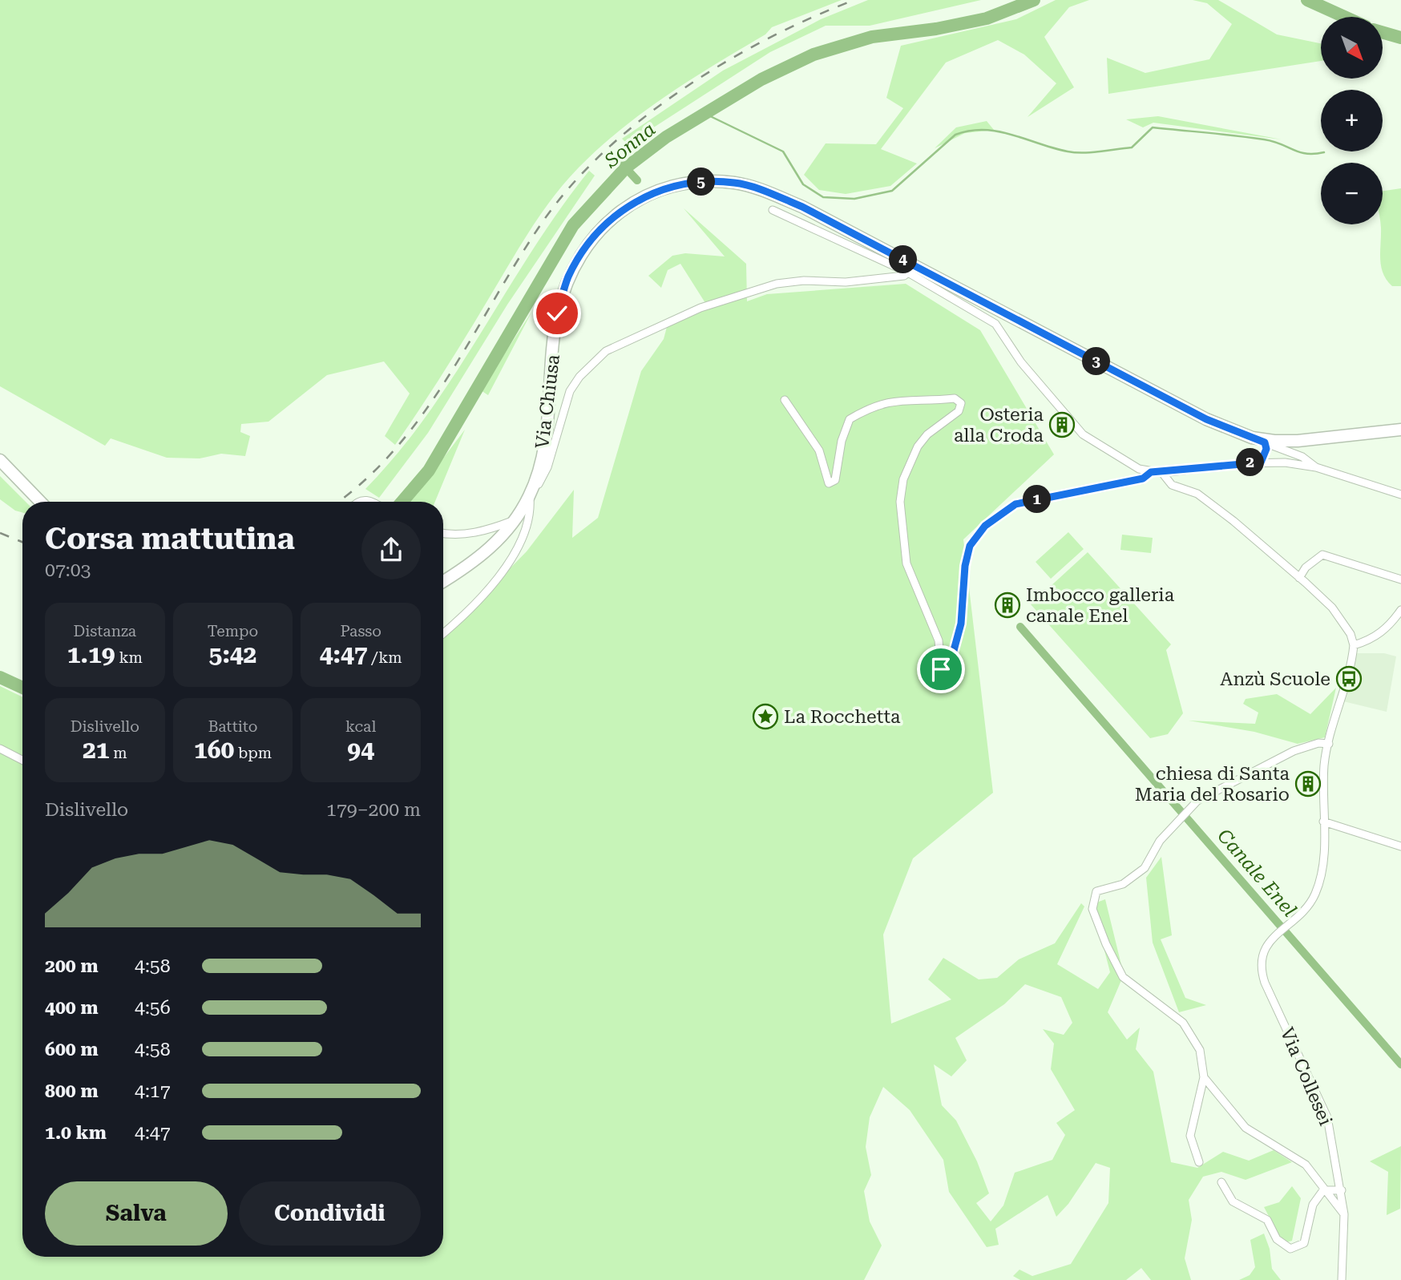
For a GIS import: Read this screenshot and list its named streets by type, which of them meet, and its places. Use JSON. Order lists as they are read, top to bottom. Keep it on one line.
{"streets":{"main road":["Via Chiusa"],"street":["Via Collesei"]},"water":["Sonna","Canale Enel"],"places":{"building":["Osteria alla Croda","Imbocco galleria canale Enel","chiesa di Santa Maria del Rosario"],"bus stop":["Anzù Scuole"],"place":["La Rocchetta"]},"north":"bottom right","page":{"map_buttons":["+","−"],"pins":["5","4","3","2","1"],"heading":["Corsa mattutina","07:03"],"stats":[["Distanza","1.19 km"],["Tempo","5:42"],["Passo","4:47 /km"],["Dislivello","21 m"],["Battito","160 bpm"],["kcal","94"]],"chart":["Dislivello","179–200 m"],"list":[{"name":"200 m","note":"4:58"},{"name":"400 m","note":"4:56"},{"name":"600 m","note":"4:58"},{"name":"800 m","note":"4:17"},{"name":"1.0 km","note":"4:47"}],"buttons":["Salva","Condividi"]}}
